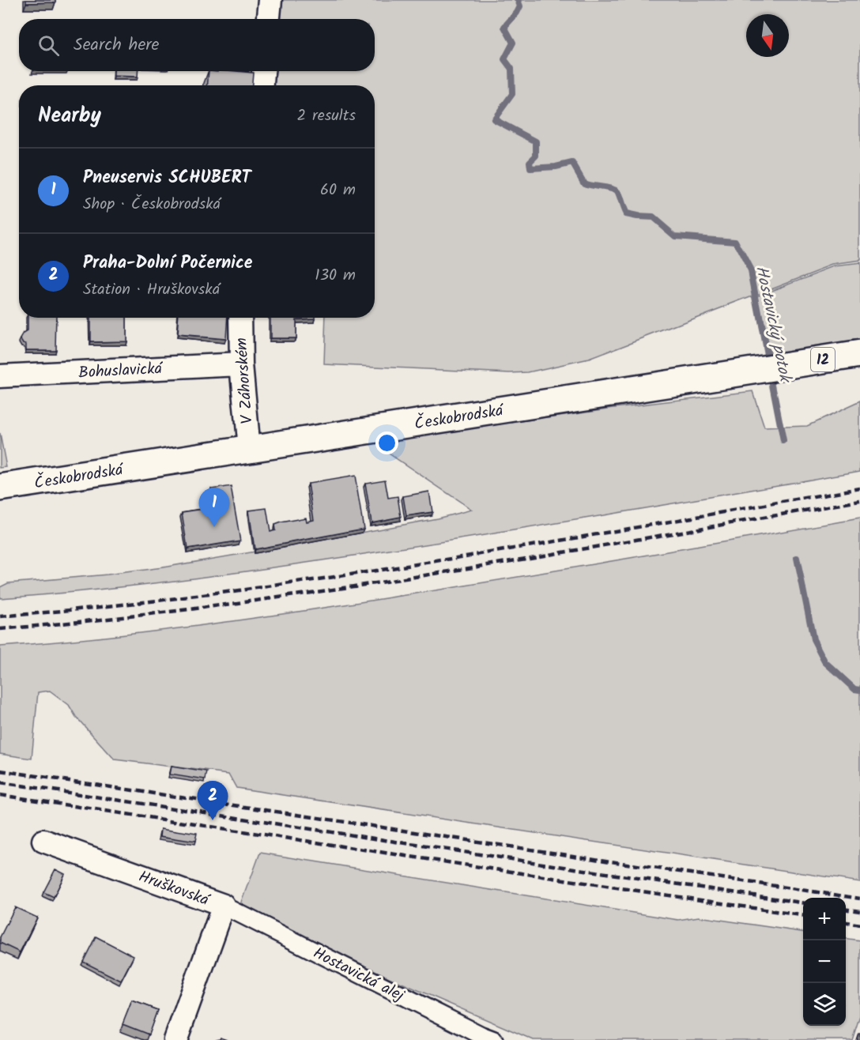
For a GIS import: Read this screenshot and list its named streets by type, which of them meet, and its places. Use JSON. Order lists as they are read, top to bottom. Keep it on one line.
{"streets":{"main road":["12","Českobrodská"],"street":["Bohuslavická","V Záhorském","Hruškovská","Hostavická alej"]},"crossings":[["Bohuslavická","V Záhorském"],["V Záhorském","Českobrodská"],["Hruškovská","Hostavická alej"]],"water":["Hostavický potok"],"north":"bottom","page":{"search":"Search here","heading":["Nearby","2 results"],"list":[{"mark":"1","name":"Pneuservis SCHUBERT","note":"Shop · Českobrodská","value":"60 m"},{"mark":"2","name":"Praha-Dolní Počernice","note":"Station · Hruškovská","value":"130 m"}],"pins":["1","2"],"map_buttons":["+","−"]}}
